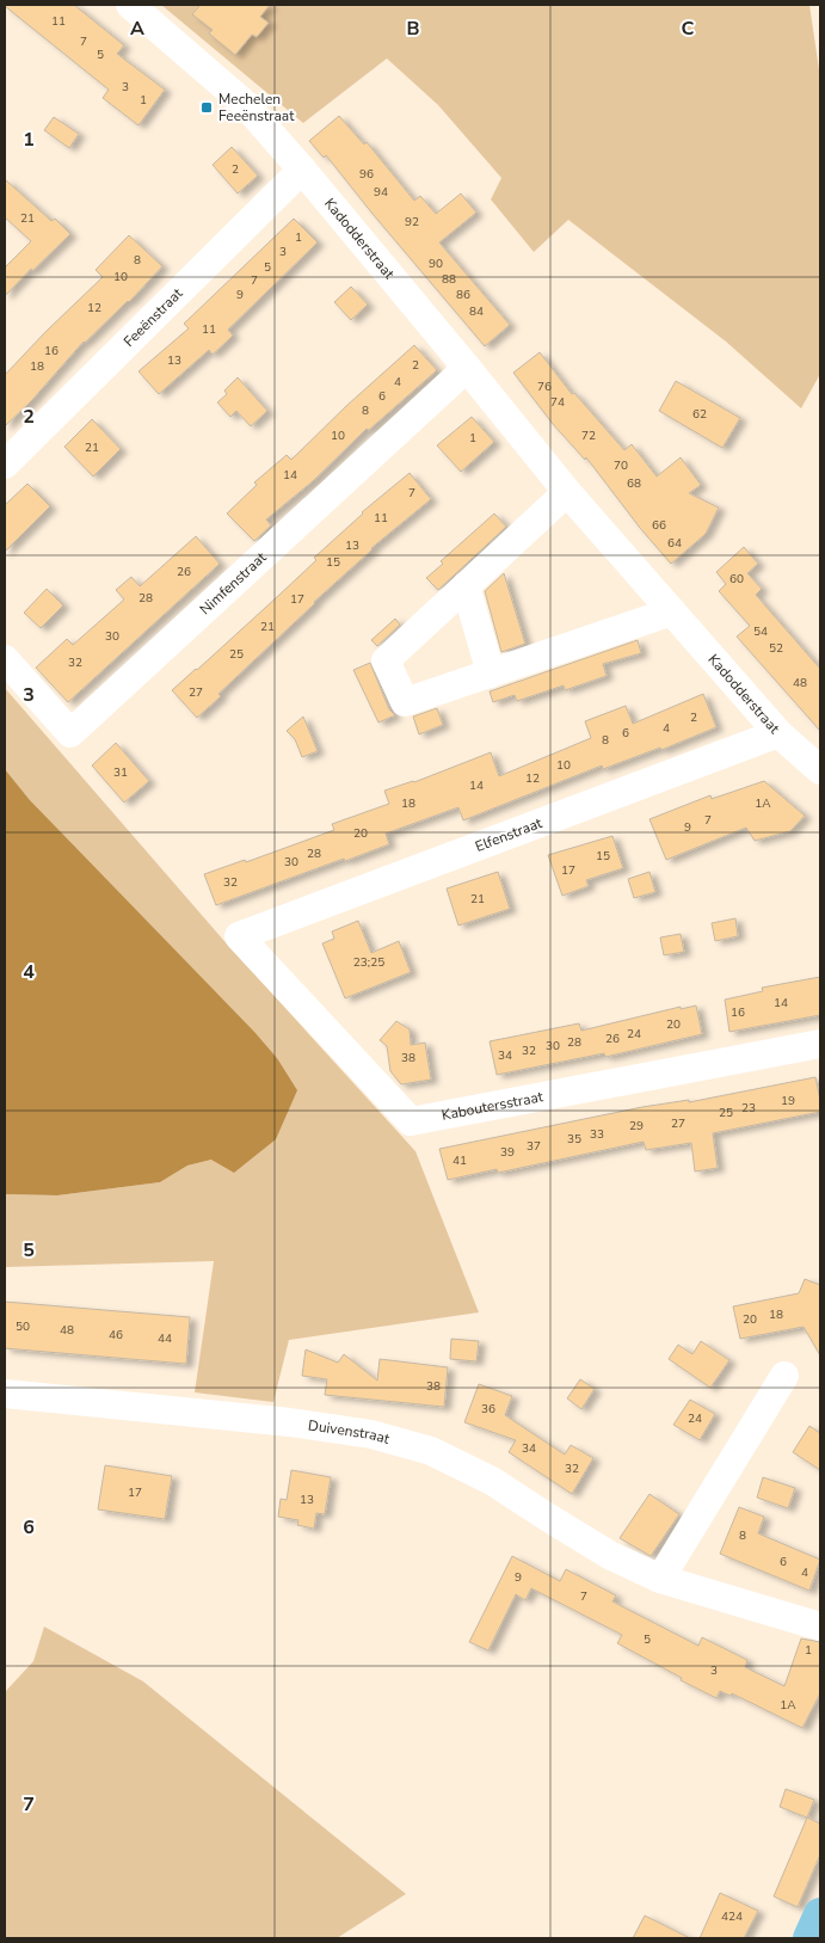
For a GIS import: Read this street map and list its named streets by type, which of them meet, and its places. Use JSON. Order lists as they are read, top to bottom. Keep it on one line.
{"streets":{"street":["Kadodderstraat","Feeënstraat","Nimfenstraat","Elfenstraat","Kaboutersstraat","Duivenstraat"]},"crossings":[["Kadodderstraat","Feeënstraat"],["Kadodderstraat","Nimfenstraat"],["Kadodderstraat","Elfenstraat"],["Elfenstraat","Kaboutersstraat"]],"places":{"transit":["Mechelen Feeënstraat"]},"house_numbers":["11","7","5","3","1","2","96","94","21","92","1","3","8","90","5","10","88","7","9","86","12","84","11","16","13","2","18","4","76","6","74","8","62","10","72","1","21","70","14","68","7","11","66","64","13","15","26","60","28","17","21","54","30","52","25","32","48","27","2","4","6","8","10","31","12","14","18","1A","7","9","20","28","15","30","17","32","21","23;25","14","16","20","24","26","28","30","32","34","38","19","23","25","27","29","33","35","37","39","41","18","20","50","48","46","44","38","36","24","34","32","17","13","8","6","4","9","7","5","1","3","1A","424"],"grid":{"columns":["A","B","C"],"rows":["1","2","3","4","5","6","7"]}}
